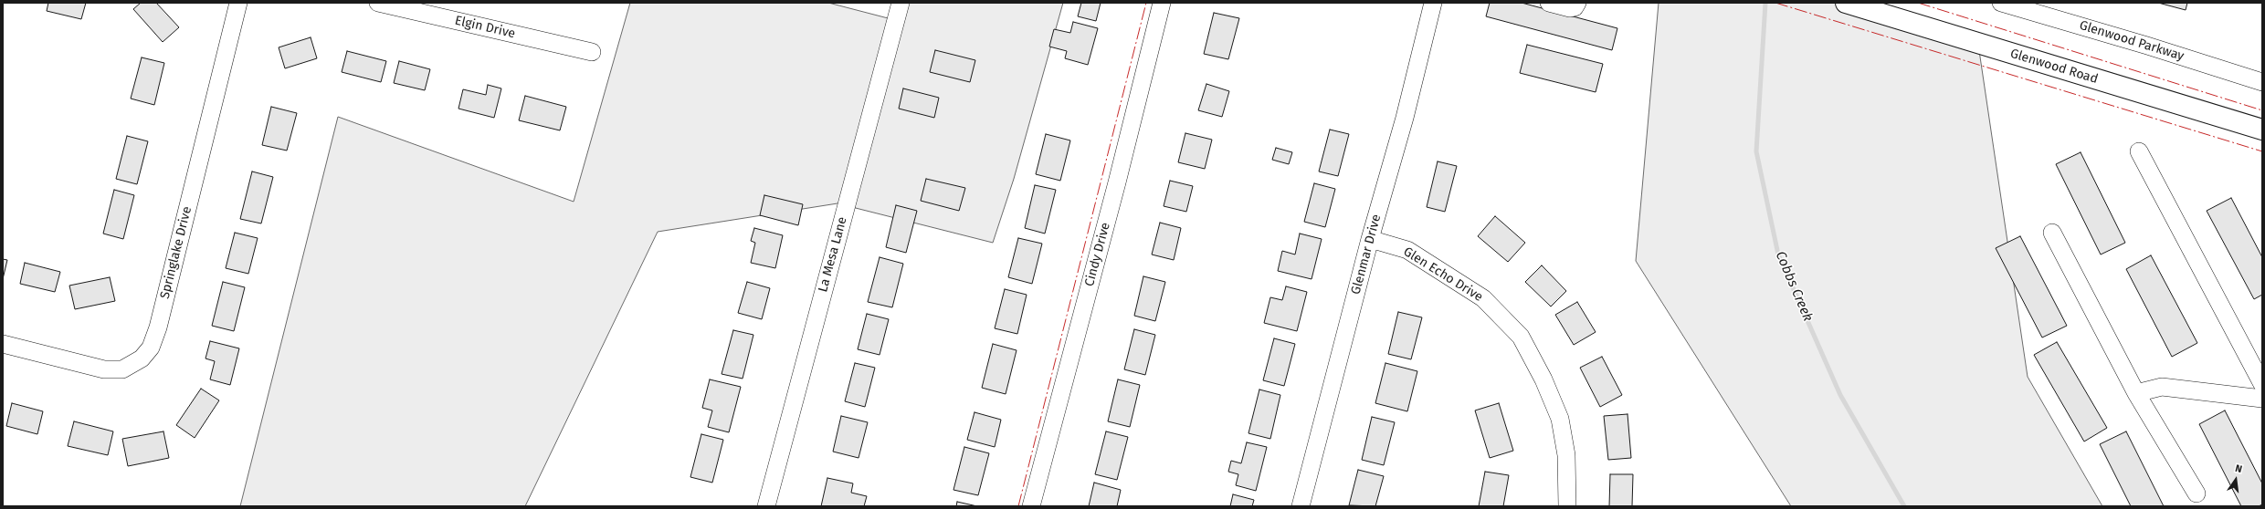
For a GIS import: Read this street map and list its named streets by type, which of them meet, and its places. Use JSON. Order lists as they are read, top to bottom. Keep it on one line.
{"streets":{"main road":["Glenwood Road"],"street":["Elgin Drive","Glenwood Parkway","Springlake Drive","La Mesa Lane","Cindy Drive","Glenmar Drive","Glen Echo Drive"]},"crossings":[["Glenmar Drive","Glen Echo Drive"]],"water":["Cobbs Creek"],"north":"top"}
